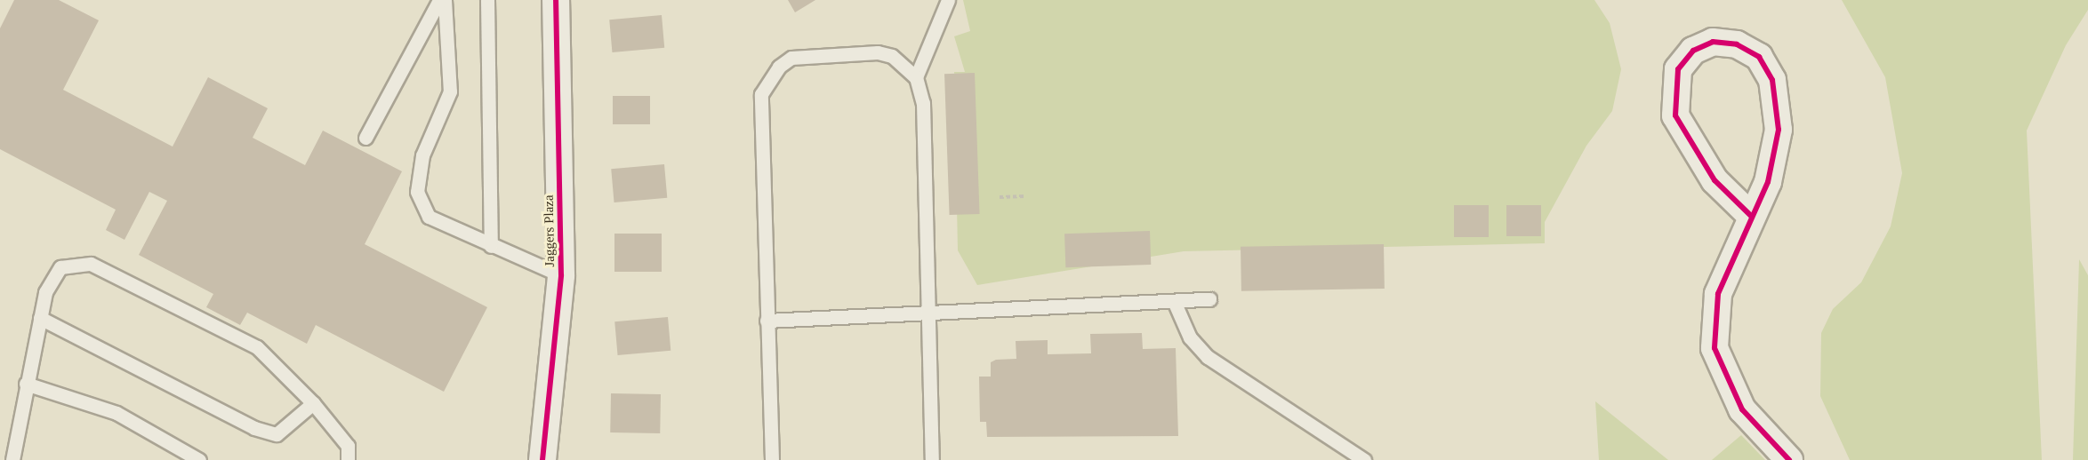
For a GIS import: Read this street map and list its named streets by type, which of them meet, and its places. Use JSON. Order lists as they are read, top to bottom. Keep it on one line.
{"streets":{"street":["Jaggers Plaza"]}}
